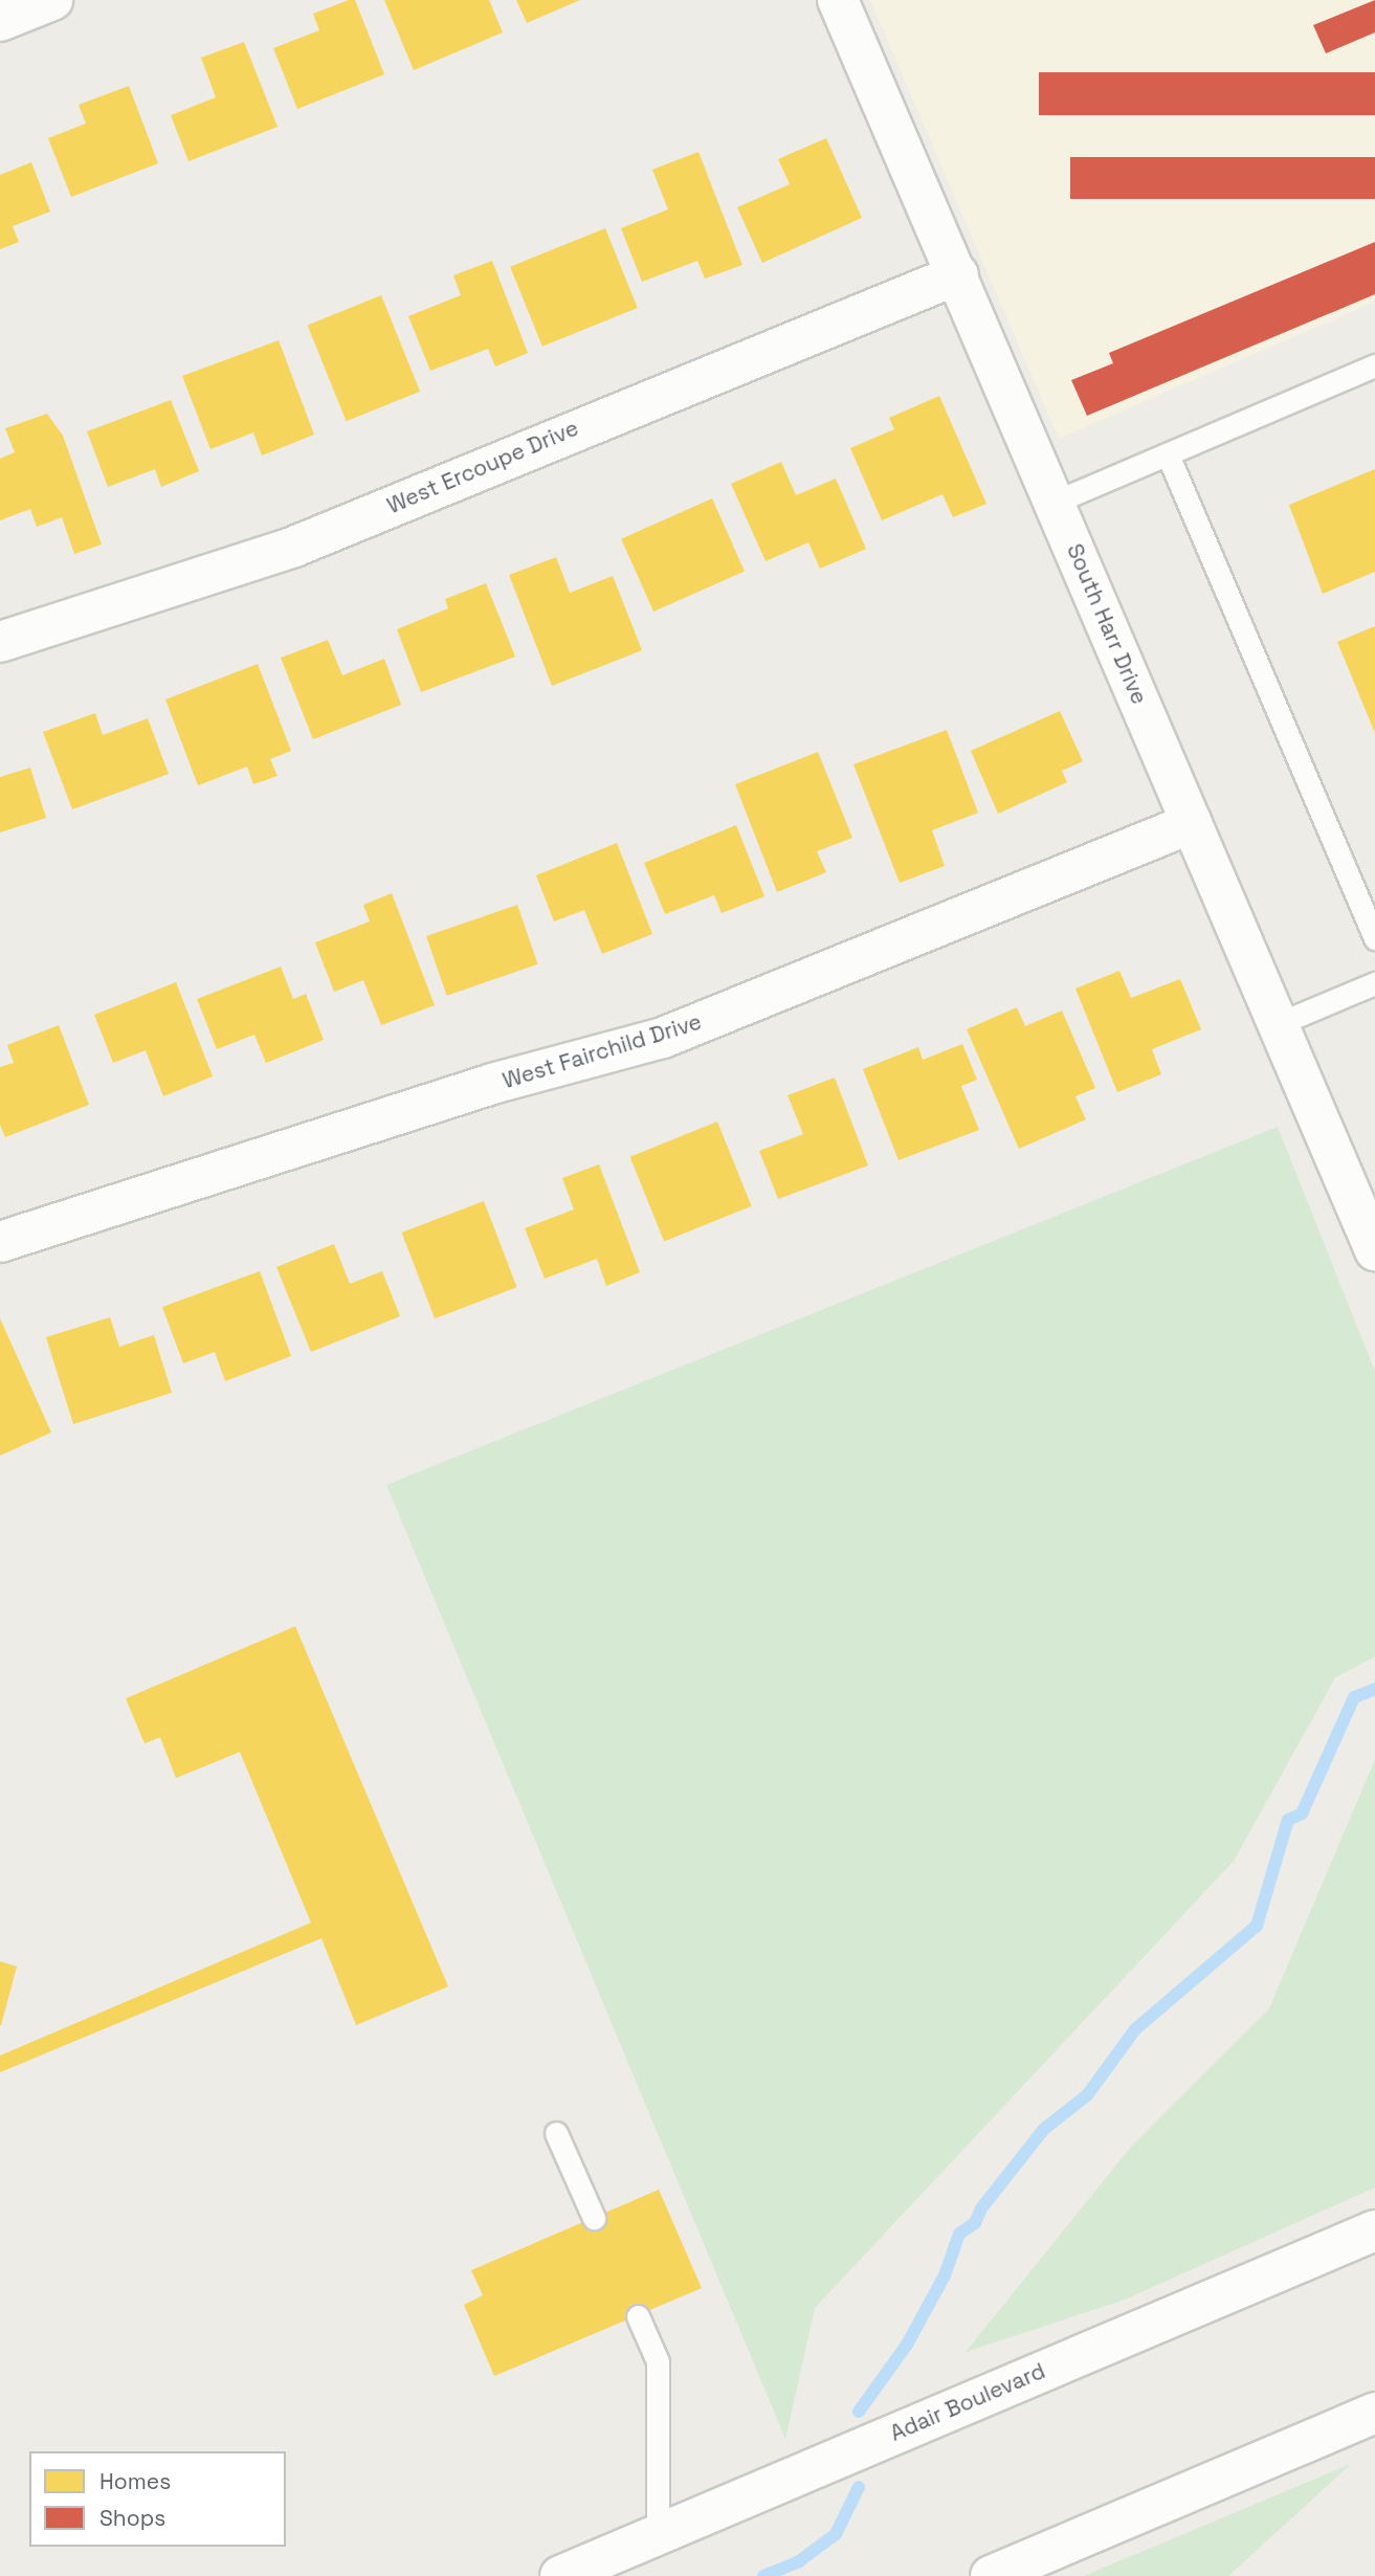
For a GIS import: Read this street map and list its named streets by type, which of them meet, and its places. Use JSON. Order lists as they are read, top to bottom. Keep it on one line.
{"streets":{"street":["West Ercoupe Drive","South Harr Drive","West Fairchild Drive","Adair Boulevard"]},"crossings":[["West Ercoupe Drive","South Harr Drive"],["South Harr Drive","West Fairchild Drive"]],"legend":["Homes","Shops"]}
